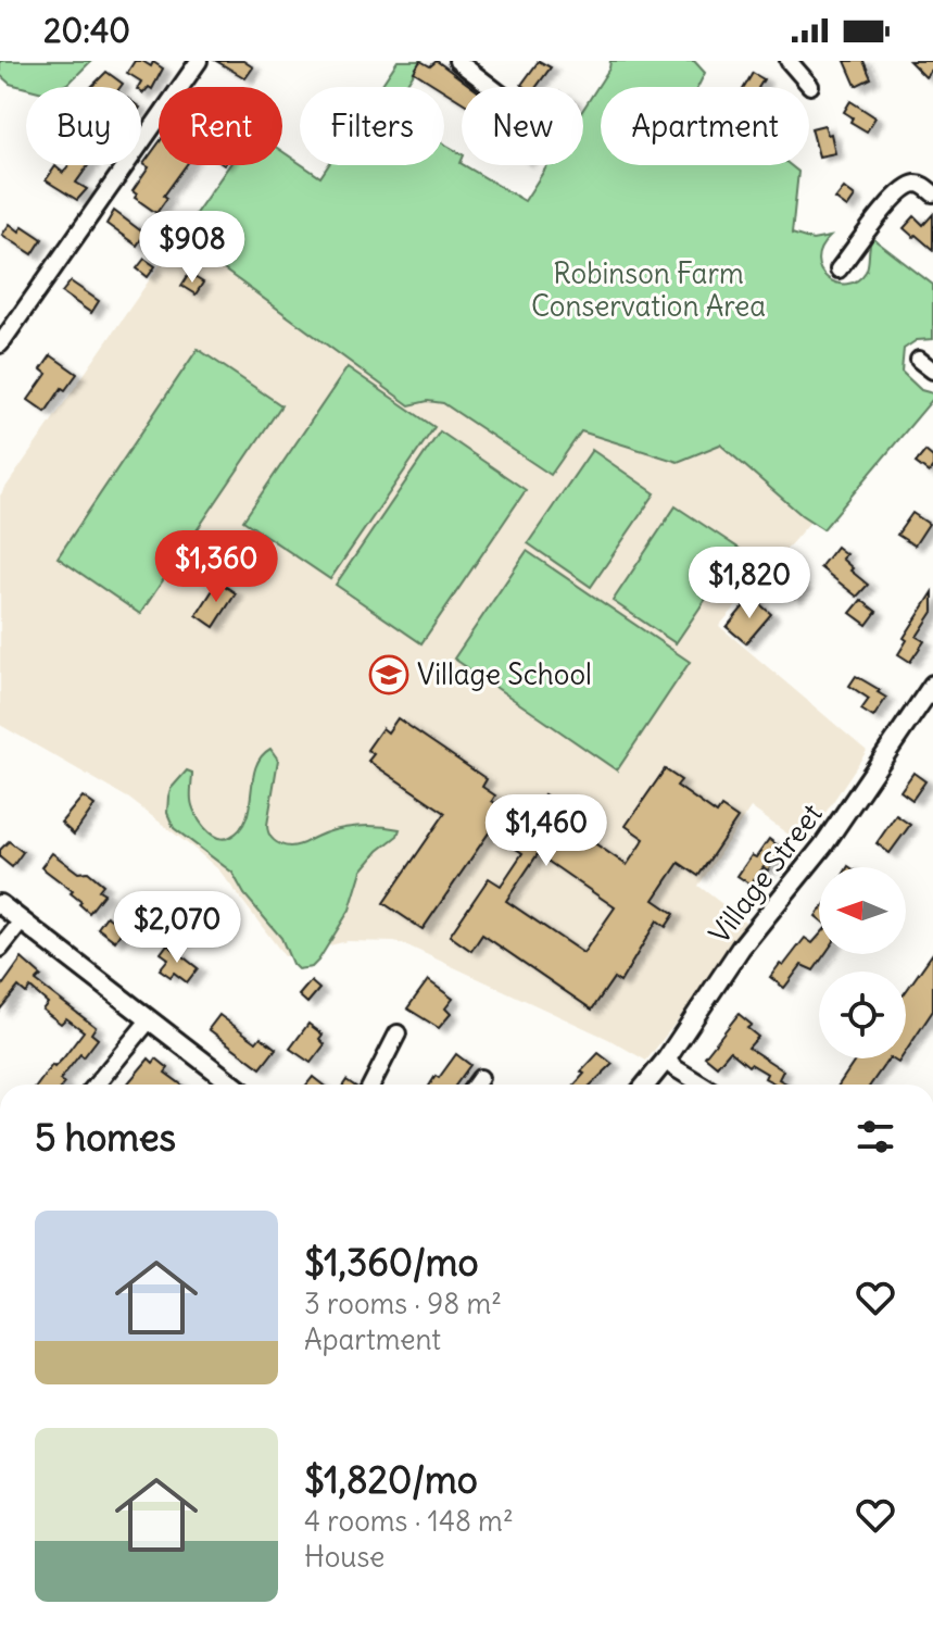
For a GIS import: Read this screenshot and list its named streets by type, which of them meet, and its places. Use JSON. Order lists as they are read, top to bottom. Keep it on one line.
{"streets":{"main road":["Village Street"]},"parks":["Robinson Farm Conservation Area"],"places":{"school or university":["Village School"]},"north":"left","page":{"status":"20:40","chip":["Buy","Rent","Filters","New","Apartment"],"price":["$908","$1,360","$1,820","$1,460","$2,070"],"heading":"5 homes","list":[{"name":"$1,360/mo","note":"3 rooms · 98 m² · Apartment"},{"name":"$1,820/mo","note":"4 rooms · 148 m² · House"}]}}
